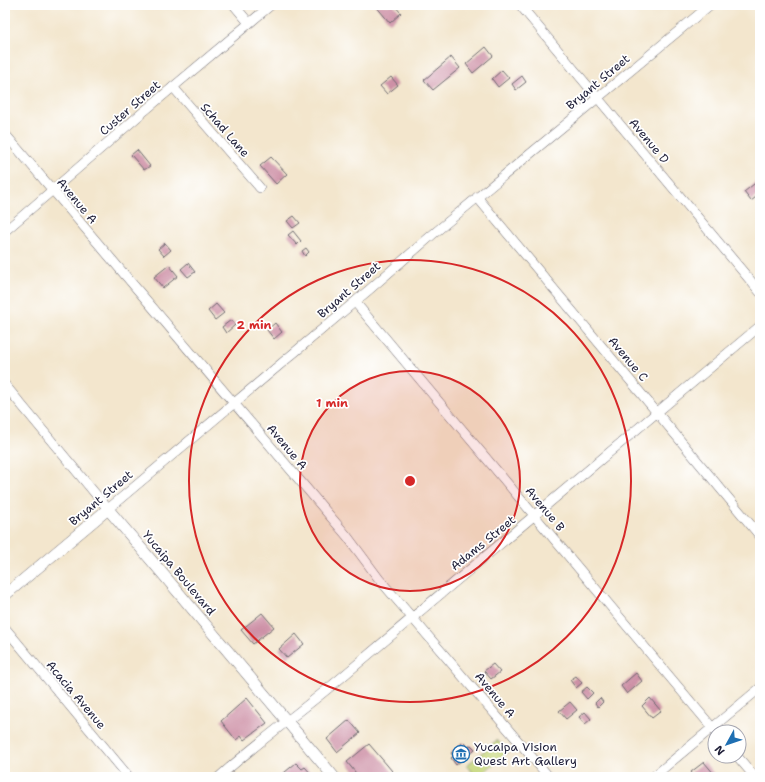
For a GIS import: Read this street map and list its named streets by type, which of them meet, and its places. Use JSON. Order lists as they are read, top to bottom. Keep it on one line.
{"streets":{"main road":["Bryant Street","Yucaipa Boulevard"],"street":["Custer Street","Schad Lane","Avenue D","Avenue A","Avenue C","Avenue B","Adams Street","Acacia Avenue"]},"crossings":[["Bryant Street","Avenue D"],["Bryant Street","Avenue A"],["Bryant Street","Avenue C"],["Bryant Street","Avenue B"],["Bryant Street","Yucaipa Boulevard"],["Custer Street","Schad Lane"],["Custer Street","Avenue A"],["Avenue A","Adams Street"],["Avenue C","Adams Street"],["Avenue B","Adams Street"],["Adams Street","Yucaipa Boulevard"]],"places":{"museum":["Yucaipa Vision Quest Art Gallery"]},"north":"bottom left","rings":["2 min","1 min"]}
